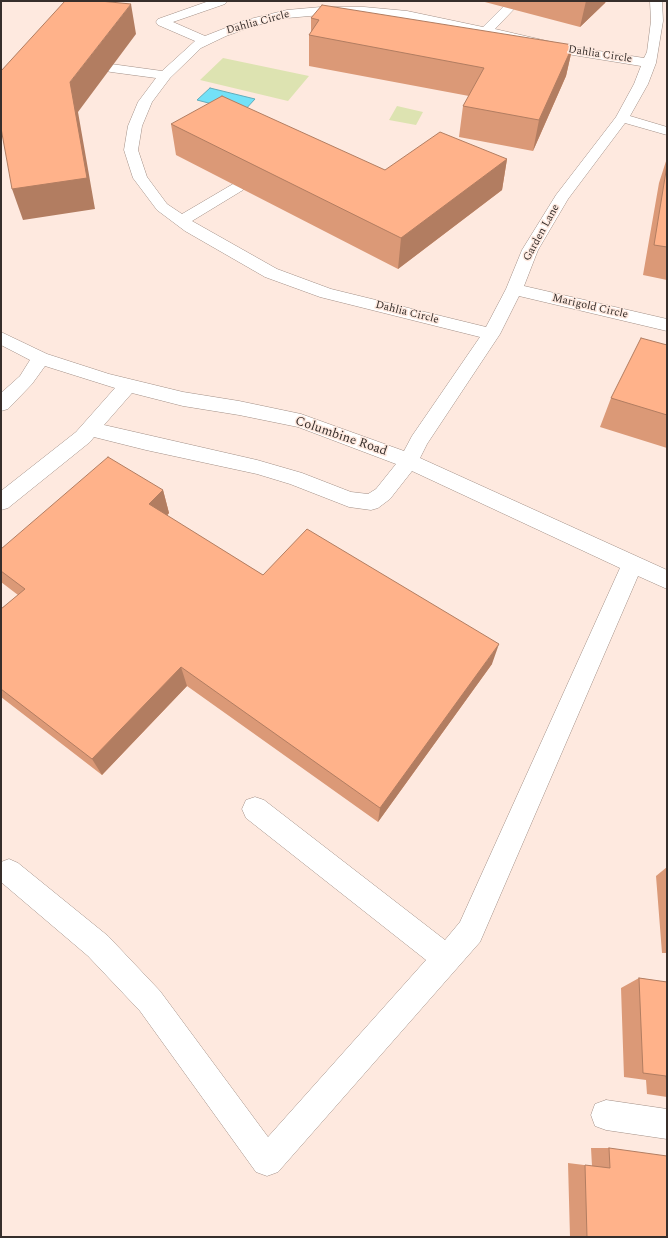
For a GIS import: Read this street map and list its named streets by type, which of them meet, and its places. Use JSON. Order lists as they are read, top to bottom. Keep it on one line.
{"streets":{"street":["Dahlia Circle","Garden Lane","Marigold Circle","Columbine Road"]},"crossings":[["Dahlia Circle","Garden Lane"],["Garden Lane","Marigold Circle"],["Garden Lane","Columbine Road"]]}
